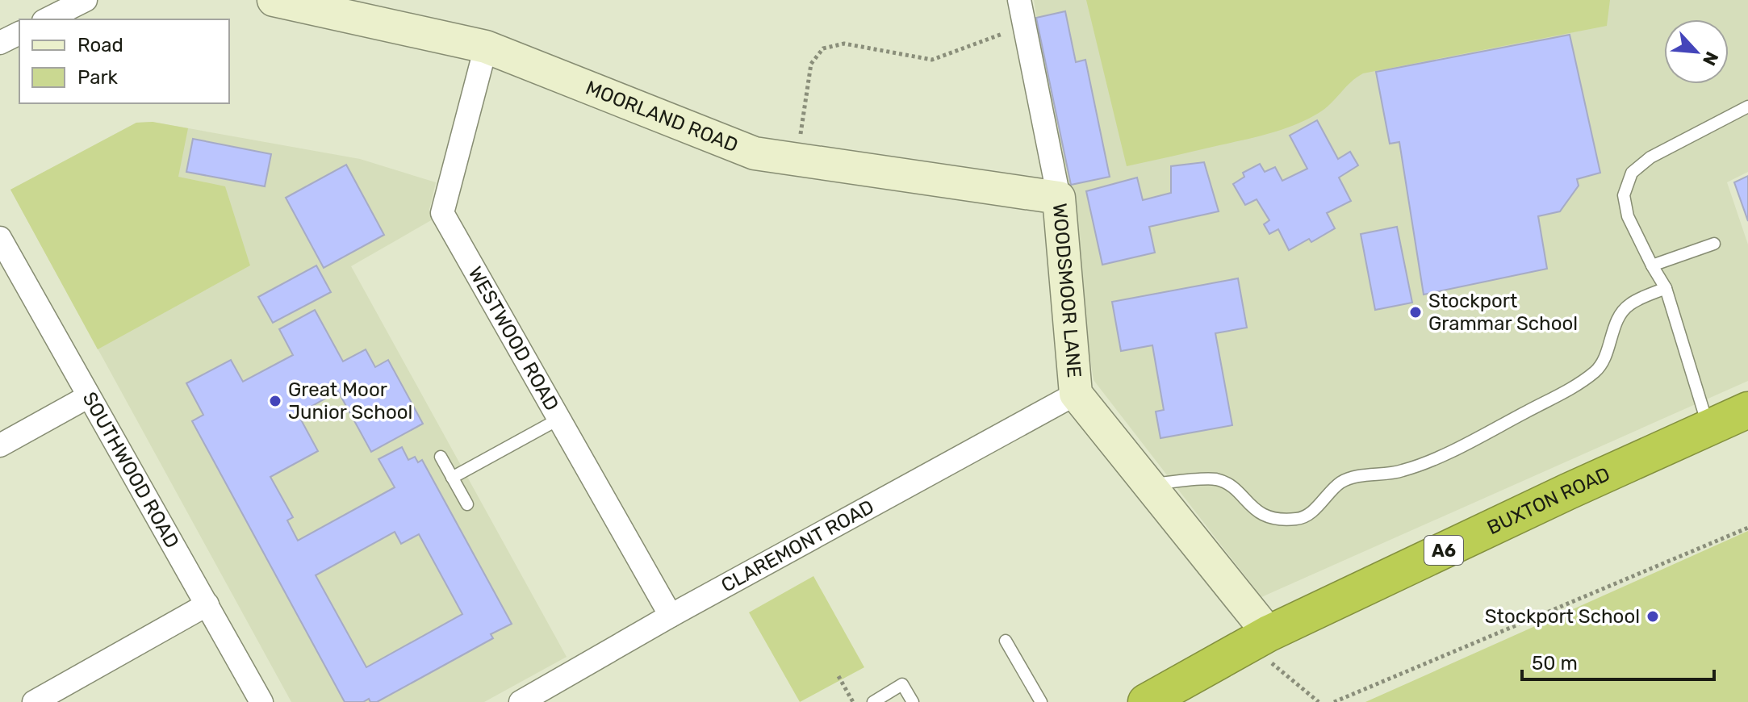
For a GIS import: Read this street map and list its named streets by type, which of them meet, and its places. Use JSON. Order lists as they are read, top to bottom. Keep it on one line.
{"streets":{"highway":["BUXTON ROAD","A6"],"street":["MOORLAND ROAD","WOODSMOOR LANE","WESTWOOD ROAD","SOUTHWOOD ROAD","CLAREMONT ROAD"]},"crossings":[["MOORLAND ROAD","WOODSMOOR LANE"],["MOORLAND ROAD","WESTWOOD ROAD"],["WOODSMOOR LANE","BUXTON ROAD"],["WOODSMOOR LANE","CLAREMONT ROAD"],["WESTWOOD ROAD","CLAREMONT ROAD"]],"places":["Stockport Grammar School","Great Moor Junior School","Stockport School"],"legend":["Road","Park"],"scale_bar":"50 m","north":"bottom right"}
